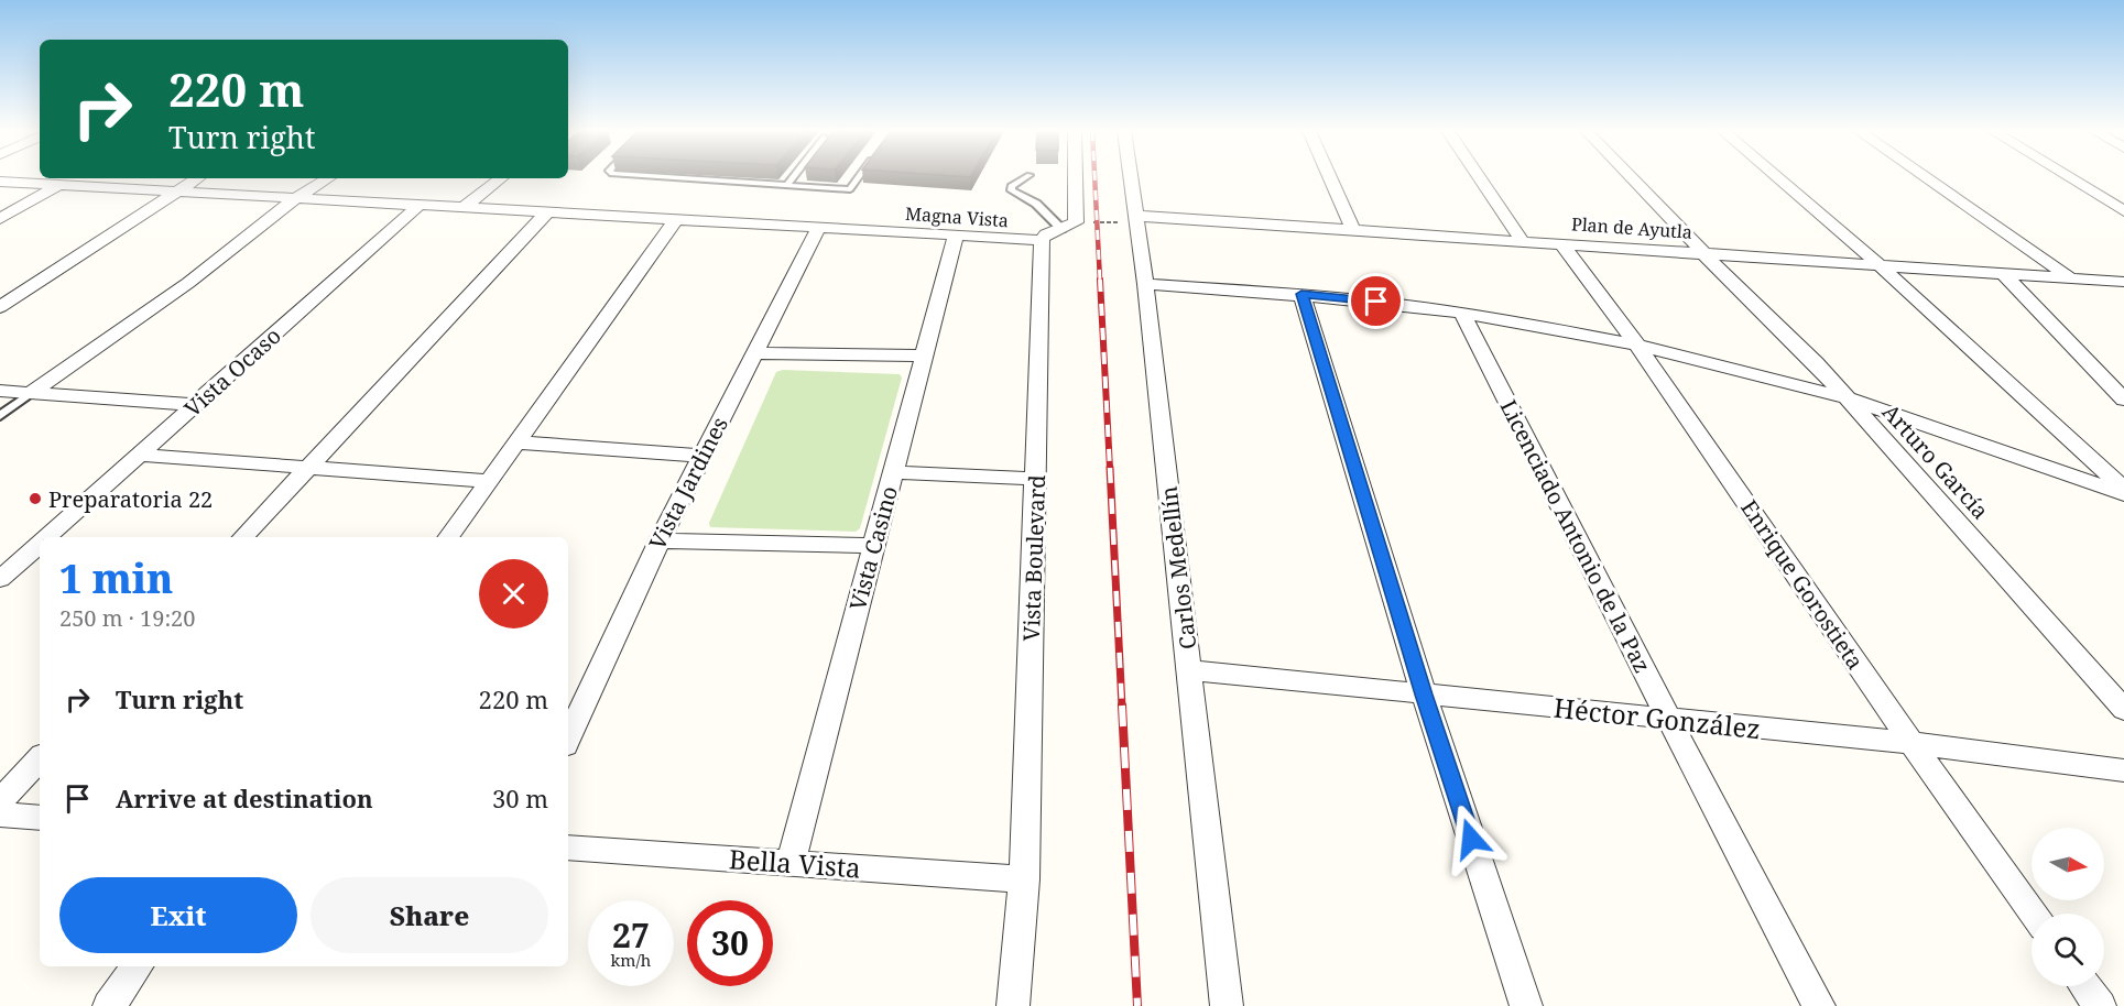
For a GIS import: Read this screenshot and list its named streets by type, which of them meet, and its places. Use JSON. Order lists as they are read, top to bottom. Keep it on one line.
{"streets":{"street":["Magna Vista","Plan de Ayutla","Vista Ocaso","Arturo García","Vista Jardines","Licenciado Antonio de la Paz","Vista Casino","Vista Boulevard","Carlos Medellín","Enrique Gorostieta","Héctor González","Bella Vista"]},"crossings":[["Magna Vista","Vista Ocaso"],["Magna Vista","Vista Jardines"],["Magna Vista","Vista Casino"],["Magna Vista","Vista Boulevard"],["Plan de Ayutla","Arturo García"],["Plan de Ayutla","Carlos Medellín"],["Plan de Ayutla","Enrique Gorostieta"],["Licenciado Antonio de la Paz","Héctor González"],["Vista Casino","Bella Vista"],["Vista Boulevard","Bella Vista"],["Carlos Medellín","Héctor González"],["Enrique Gorostieta","Héctor González"]],"places":["Preparatoria 22"],"north":"right","page":{"turn":["220 m","Turn right"],"heading":["1 min","250 m · 19:20"],"list":[{"name":"Turn right","value":"220 m"},{"name":"Arrive at destination","value":"30 m"}],"buttons":["Exit","Share"],"speed":"27 km/h","limit":"30"}}
